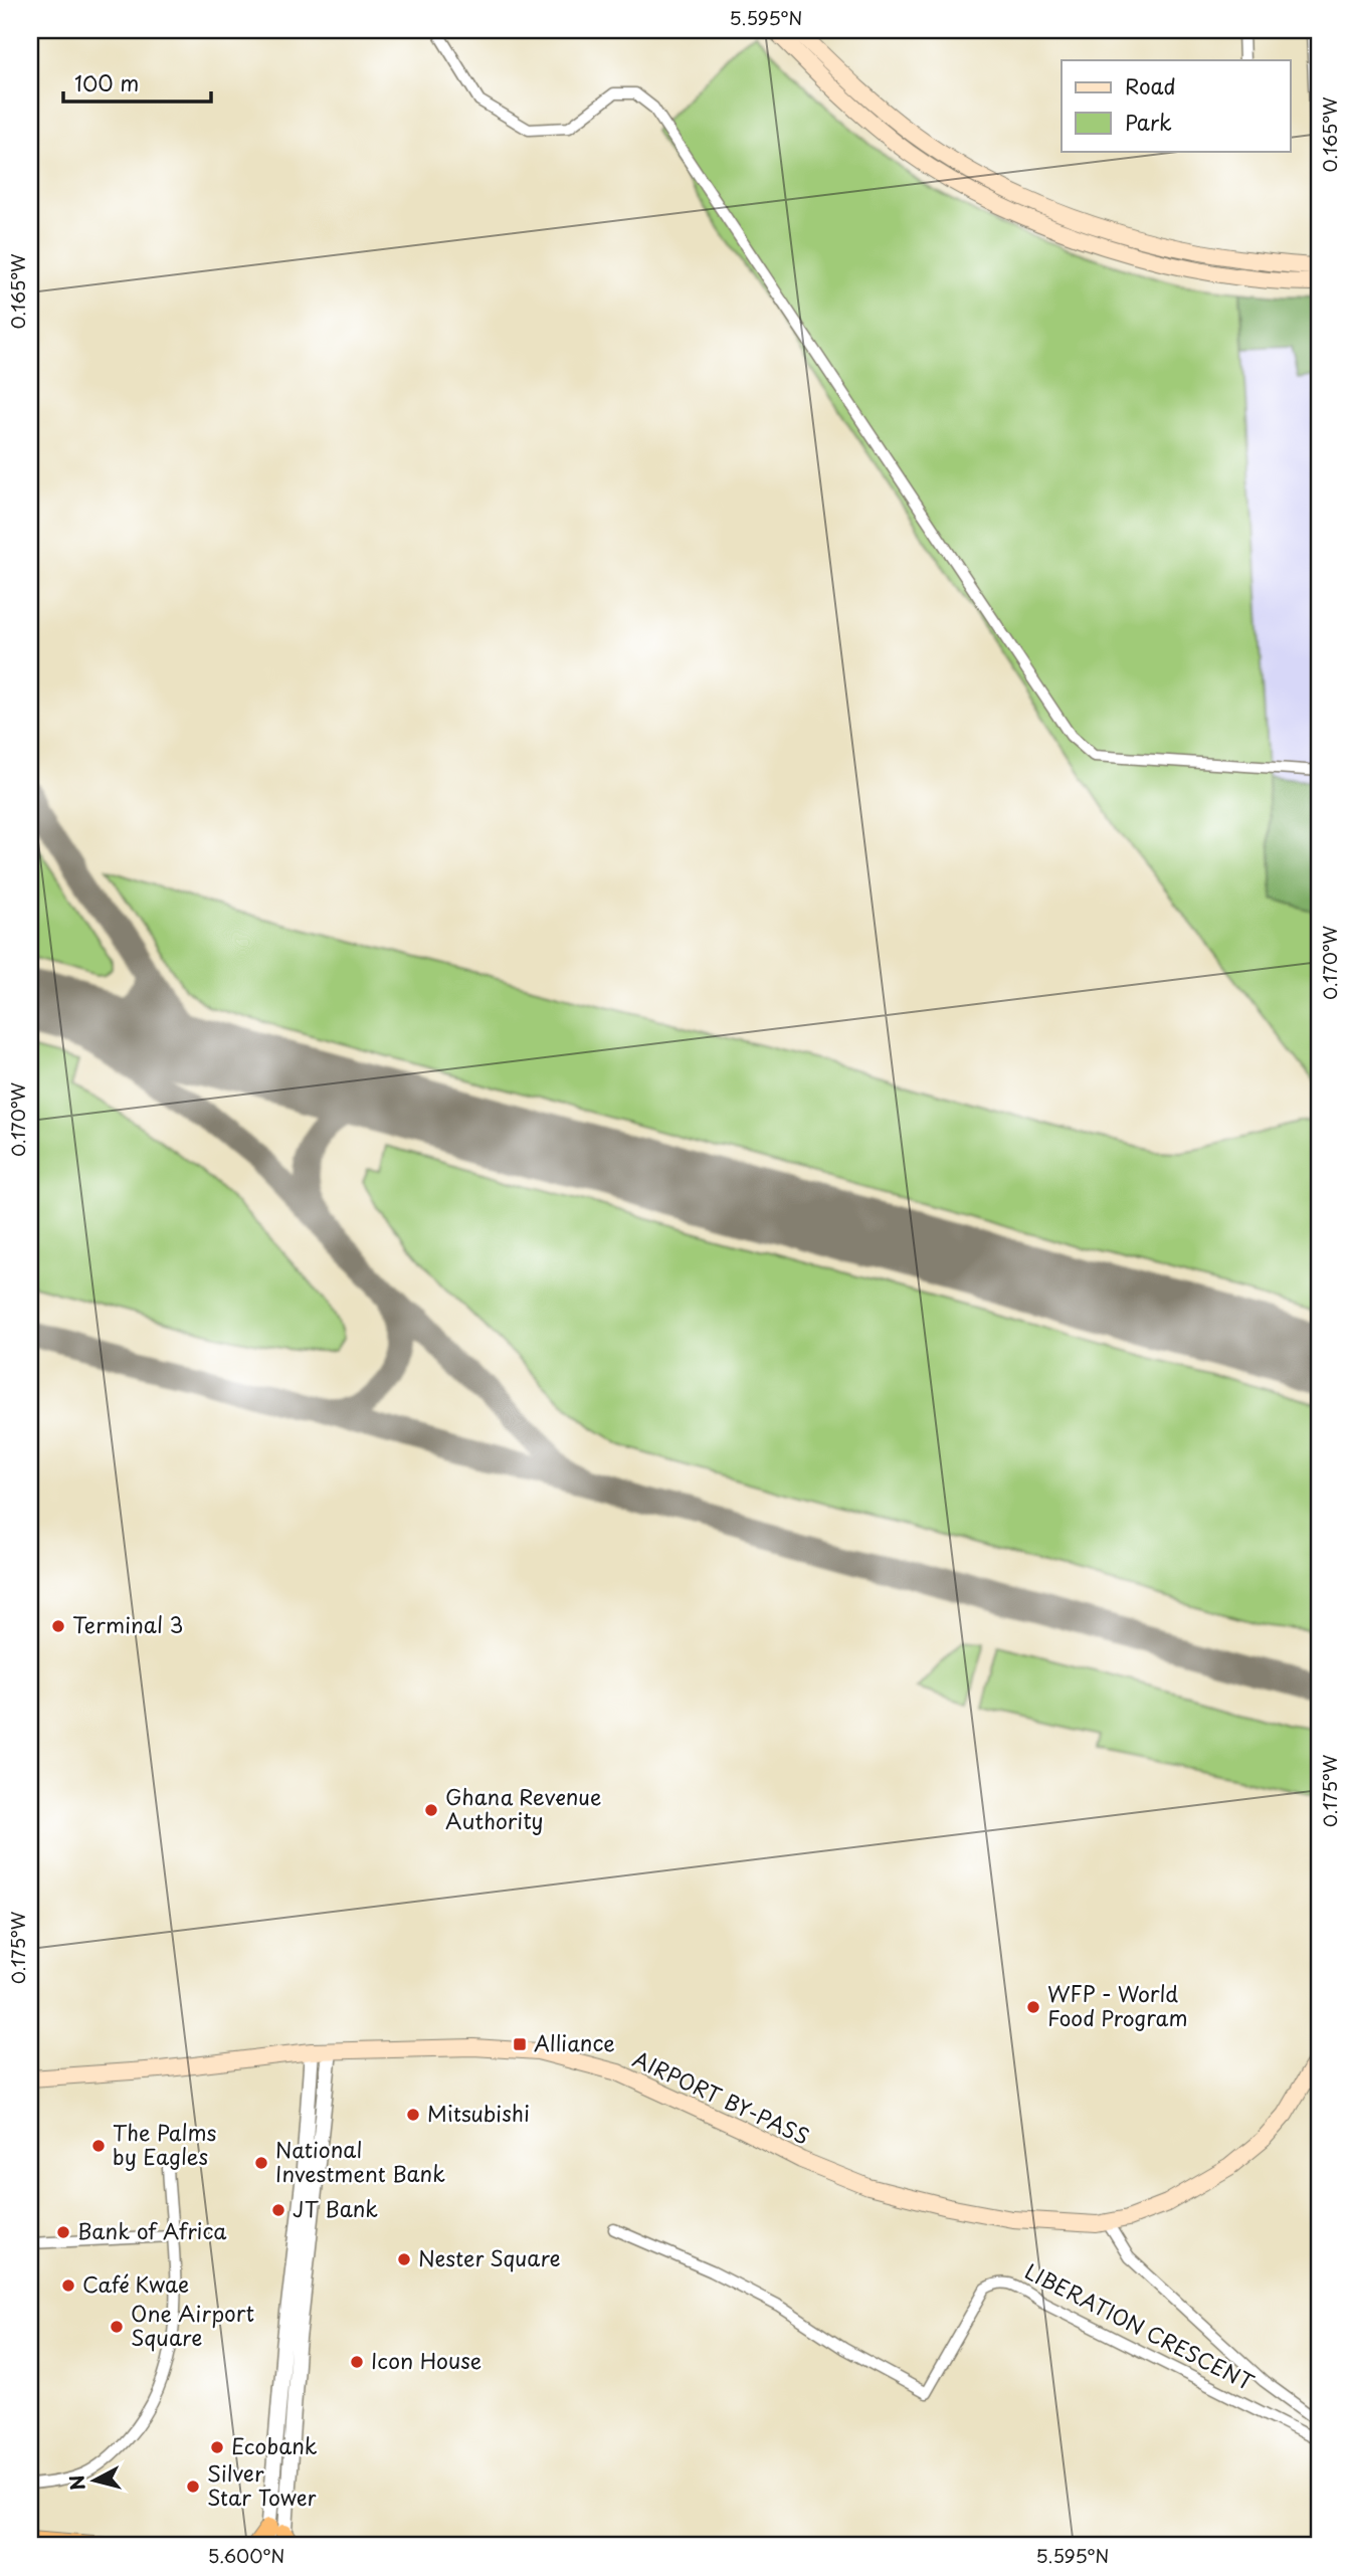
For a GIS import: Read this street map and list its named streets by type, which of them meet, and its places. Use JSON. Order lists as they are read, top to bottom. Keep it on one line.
{"streets":{"main road":["AIRPORT BY-PASS"],"street":["LIBERATION CRESCENT"]},"places":{"other":["Terminal 3","Ghana Revenue Authority","WFP - World Food Program","Mitsubishi","The Palms by Eagles","National Investment Bank","JT Bank","Bank of Africa","Nester Square","Café Kwae","One Airport Square","Icon House","Ecobank","Silver Star Tower"],"transit":["Alliance"]},"legend":["Road","Park"],"scale_bar":"100 m","north":"left","coordinates":["5.595°N","0.165°W","0.170°W","0.175°W","5.600°N"]}
